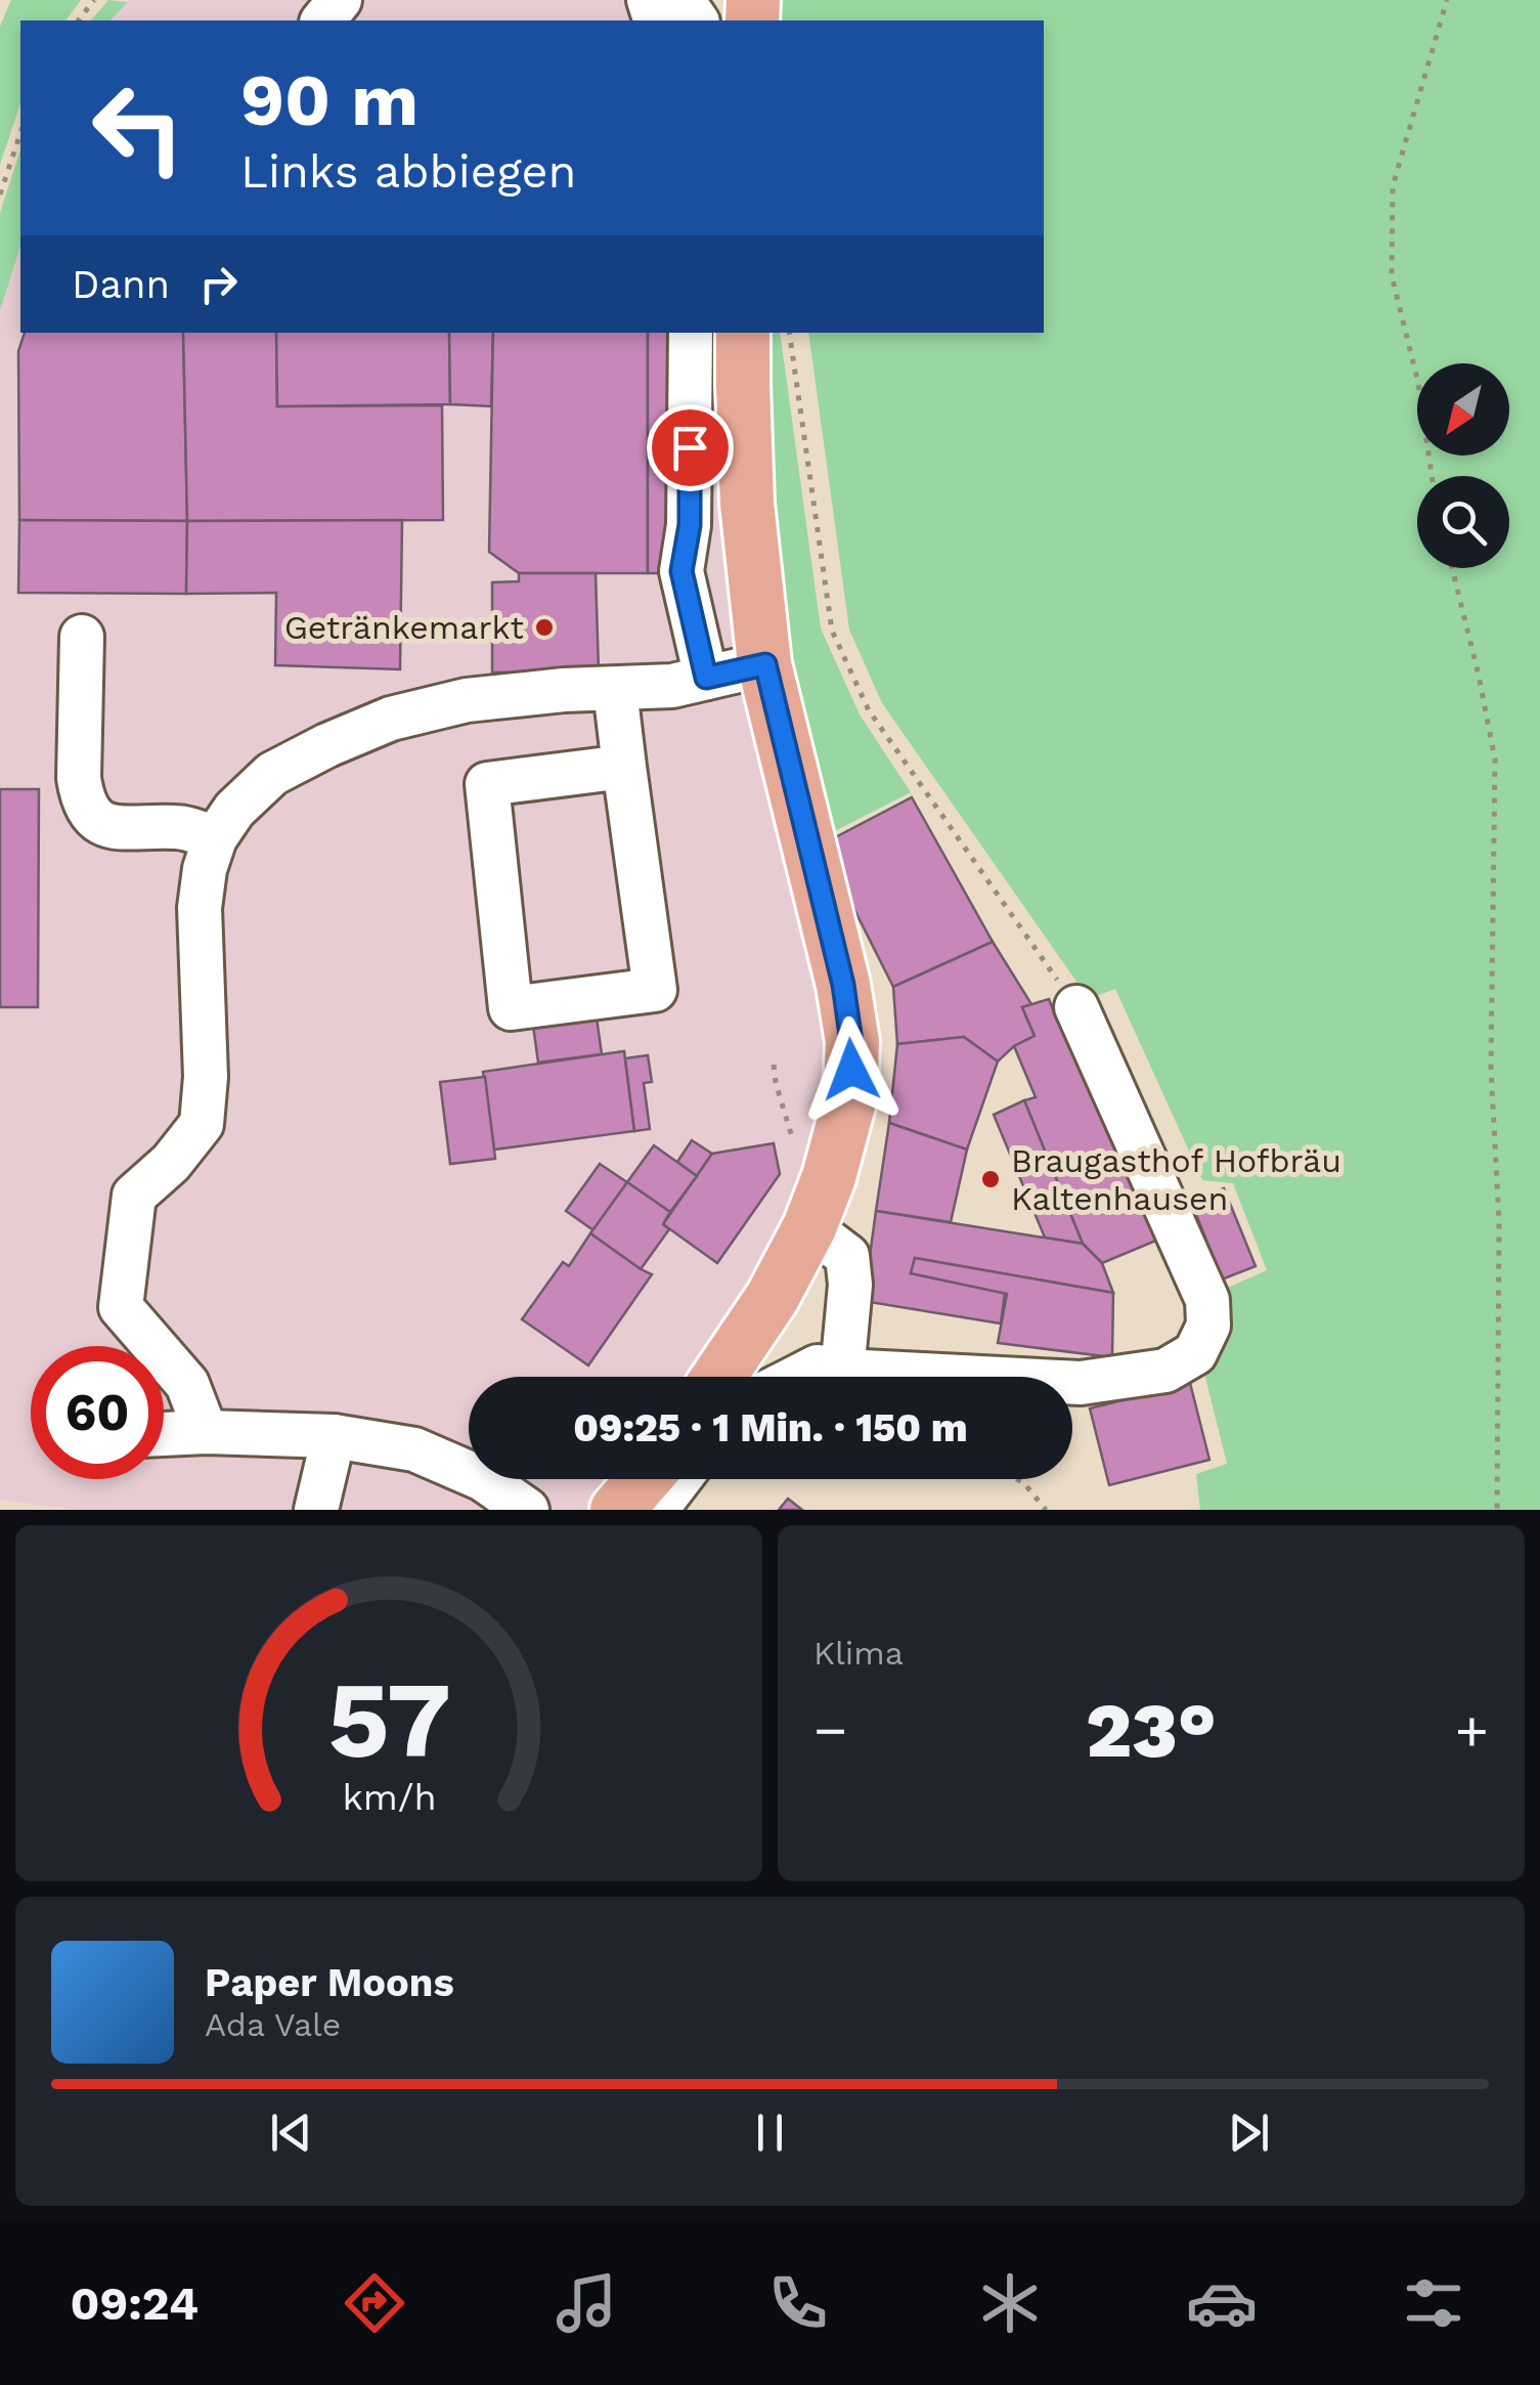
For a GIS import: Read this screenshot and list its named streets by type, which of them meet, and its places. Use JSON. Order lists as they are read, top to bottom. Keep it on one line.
{"places":["Getränkemarkt","Braugasthof Hofbräu Kaltenhausen"],"north":"bottom left","page":{"turn":["90 m","Links abbiegen"],"then":"Dann","limit":"60","trip":"09:25 · 1 Min. · 150 m","tile":"Klima","heat":["−","23°","+"],"song":["Paper Moons","Ada Vale"],"tabs":"09:24","gauge":["57","km/h"]}}
